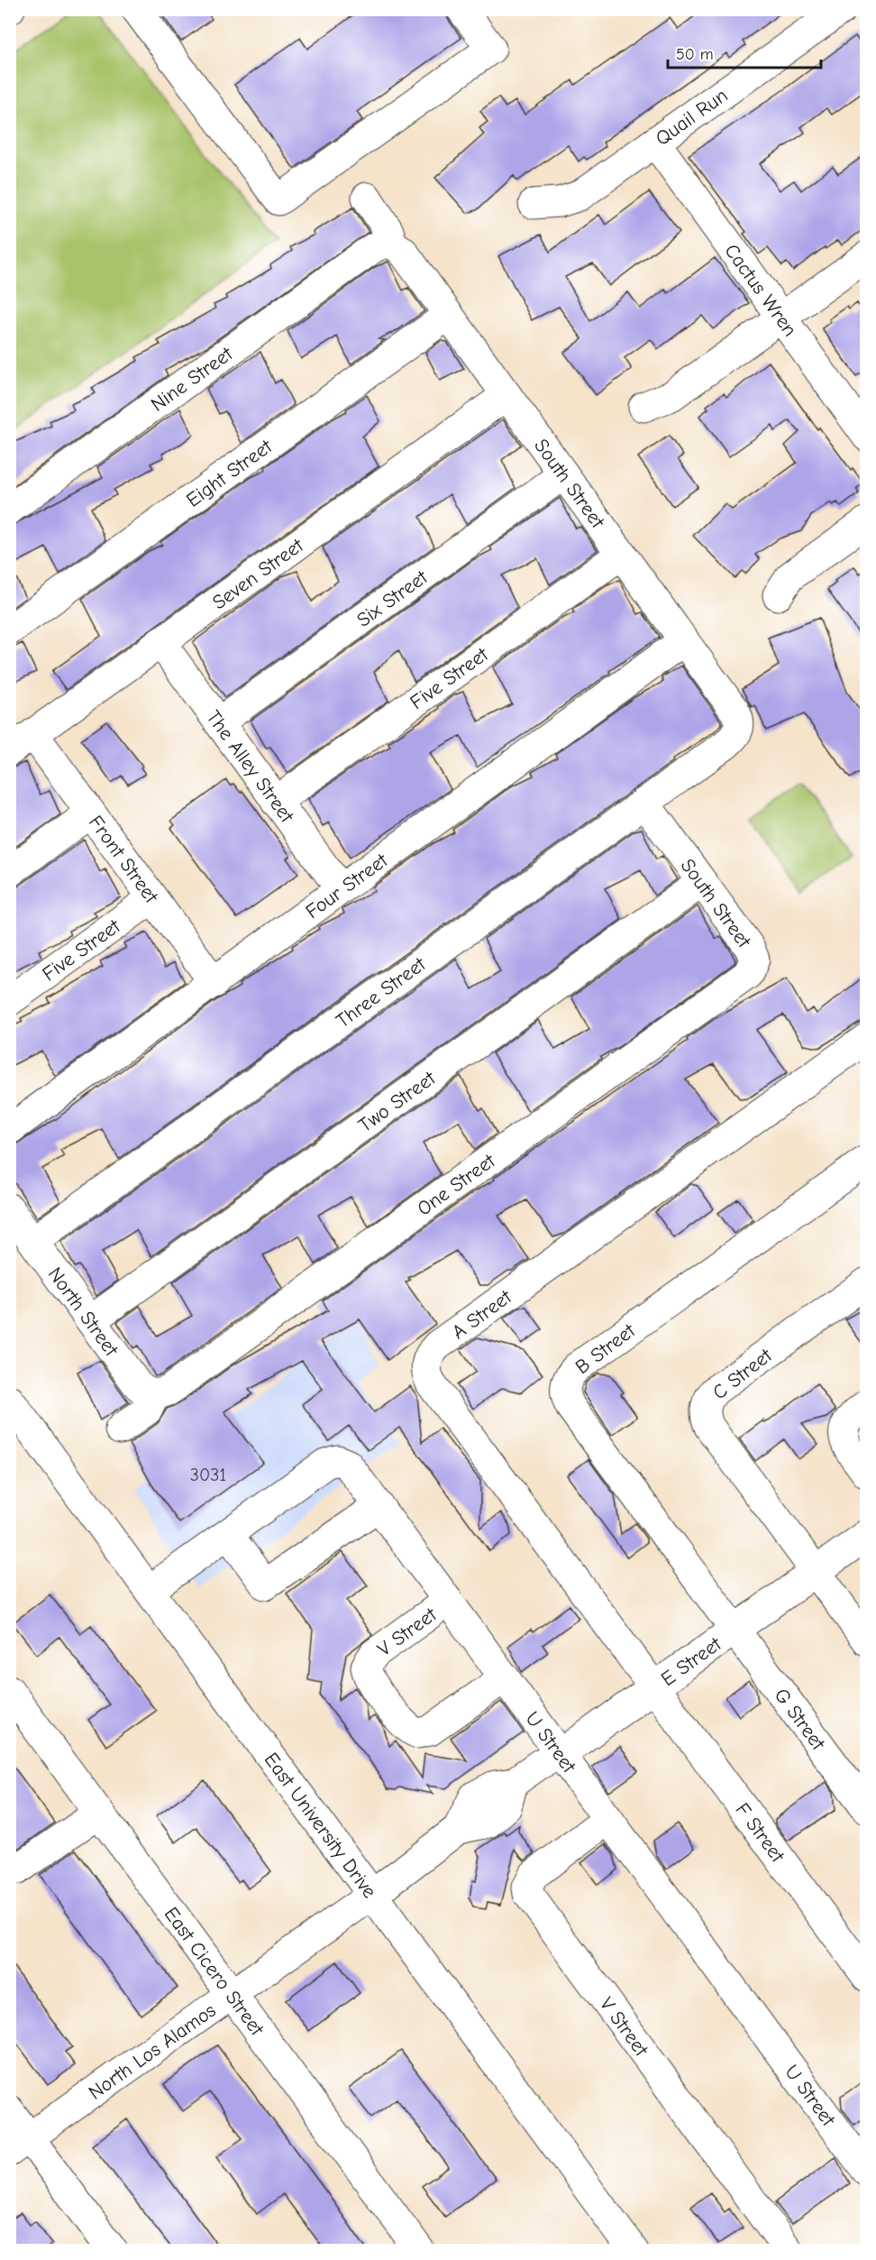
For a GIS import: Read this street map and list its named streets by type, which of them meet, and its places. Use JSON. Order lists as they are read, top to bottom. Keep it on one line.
{"streets":{"street":["Quail Run","Cactus Wren","Nine Street","Eight Street","South Street","Seven Street","Six Street","Five Street","The Alley Street","Front Street","Four Street","Three Street","Two Street","One Street","North Street","A Street","B Street","C Street","V Street","E Street","G Street","U Street","East University Drive","F Street","East Cicero Street","North Los Alamos"]},"crossings":[["Quail Run","Cactus Wren"],["Nine Street","South Street"],["Eight Street","South Street"],["South Street","Seven Street"],["South Street","Six Street"],["South Street","Five Street"],["South Street","Four Street"],["South Street","Three Street"],["South Street","Two Street"],["South Street","One Street"],["Seven Street","The Alley Street"],["Seven Street","Front Street"],["Six Street","The Alley Street"],["Five Street","The Alley Street"],["Five Street","Front Street"],["The Alley Street","Four Street"],["Front Street","Four Street"],["Three Street","North Street"],["Two Street","North Street"],["One Street","North Street"],["A Street","E Street"],["A Street","F Street"],["B Street","E Street"],["B Street","G Street"],["C Street","E Street"],["V Street","U Street"],["E Street","G Street"],["E Street","U Street"],["E Street","East University Drive"],["E Street","F Street"],["E Street","North Los Alamos"],["U Street","East University Drive"],["East University Drive","North Los Alamos"],["East Cicero Street","North Los Alamos"]],"house_numbers":["3031"],"scale_bar":"50 m"}
